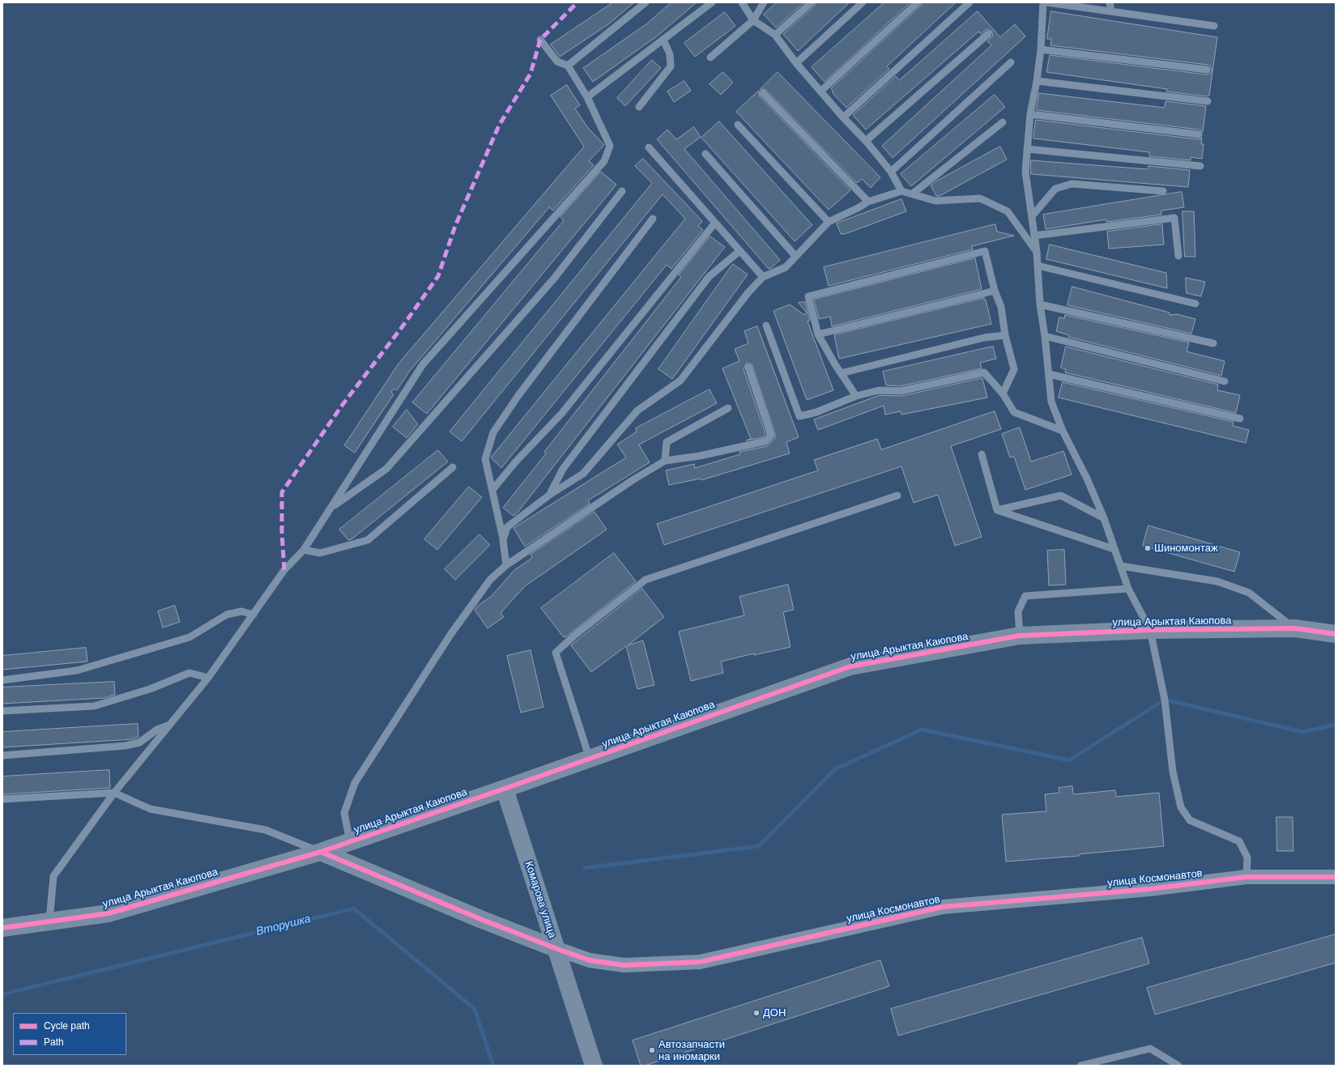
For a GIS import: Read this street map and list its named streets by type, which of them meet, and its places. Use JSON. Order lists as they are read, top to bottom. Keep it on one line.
{"streets":{"street":["улица Арыктая Каюпова","улица Космонавтов","Комарова улица"]},"crossings":[["улица Арыктая Каюпова","Комарова улица"],["улица Космонавтов","Комарова улица"]],"water":["Вторушка"],"places":["Шиномонтаж","ДОН","Автозапчасти на иномарки"],"legend":["Cycle path","Path"]}
